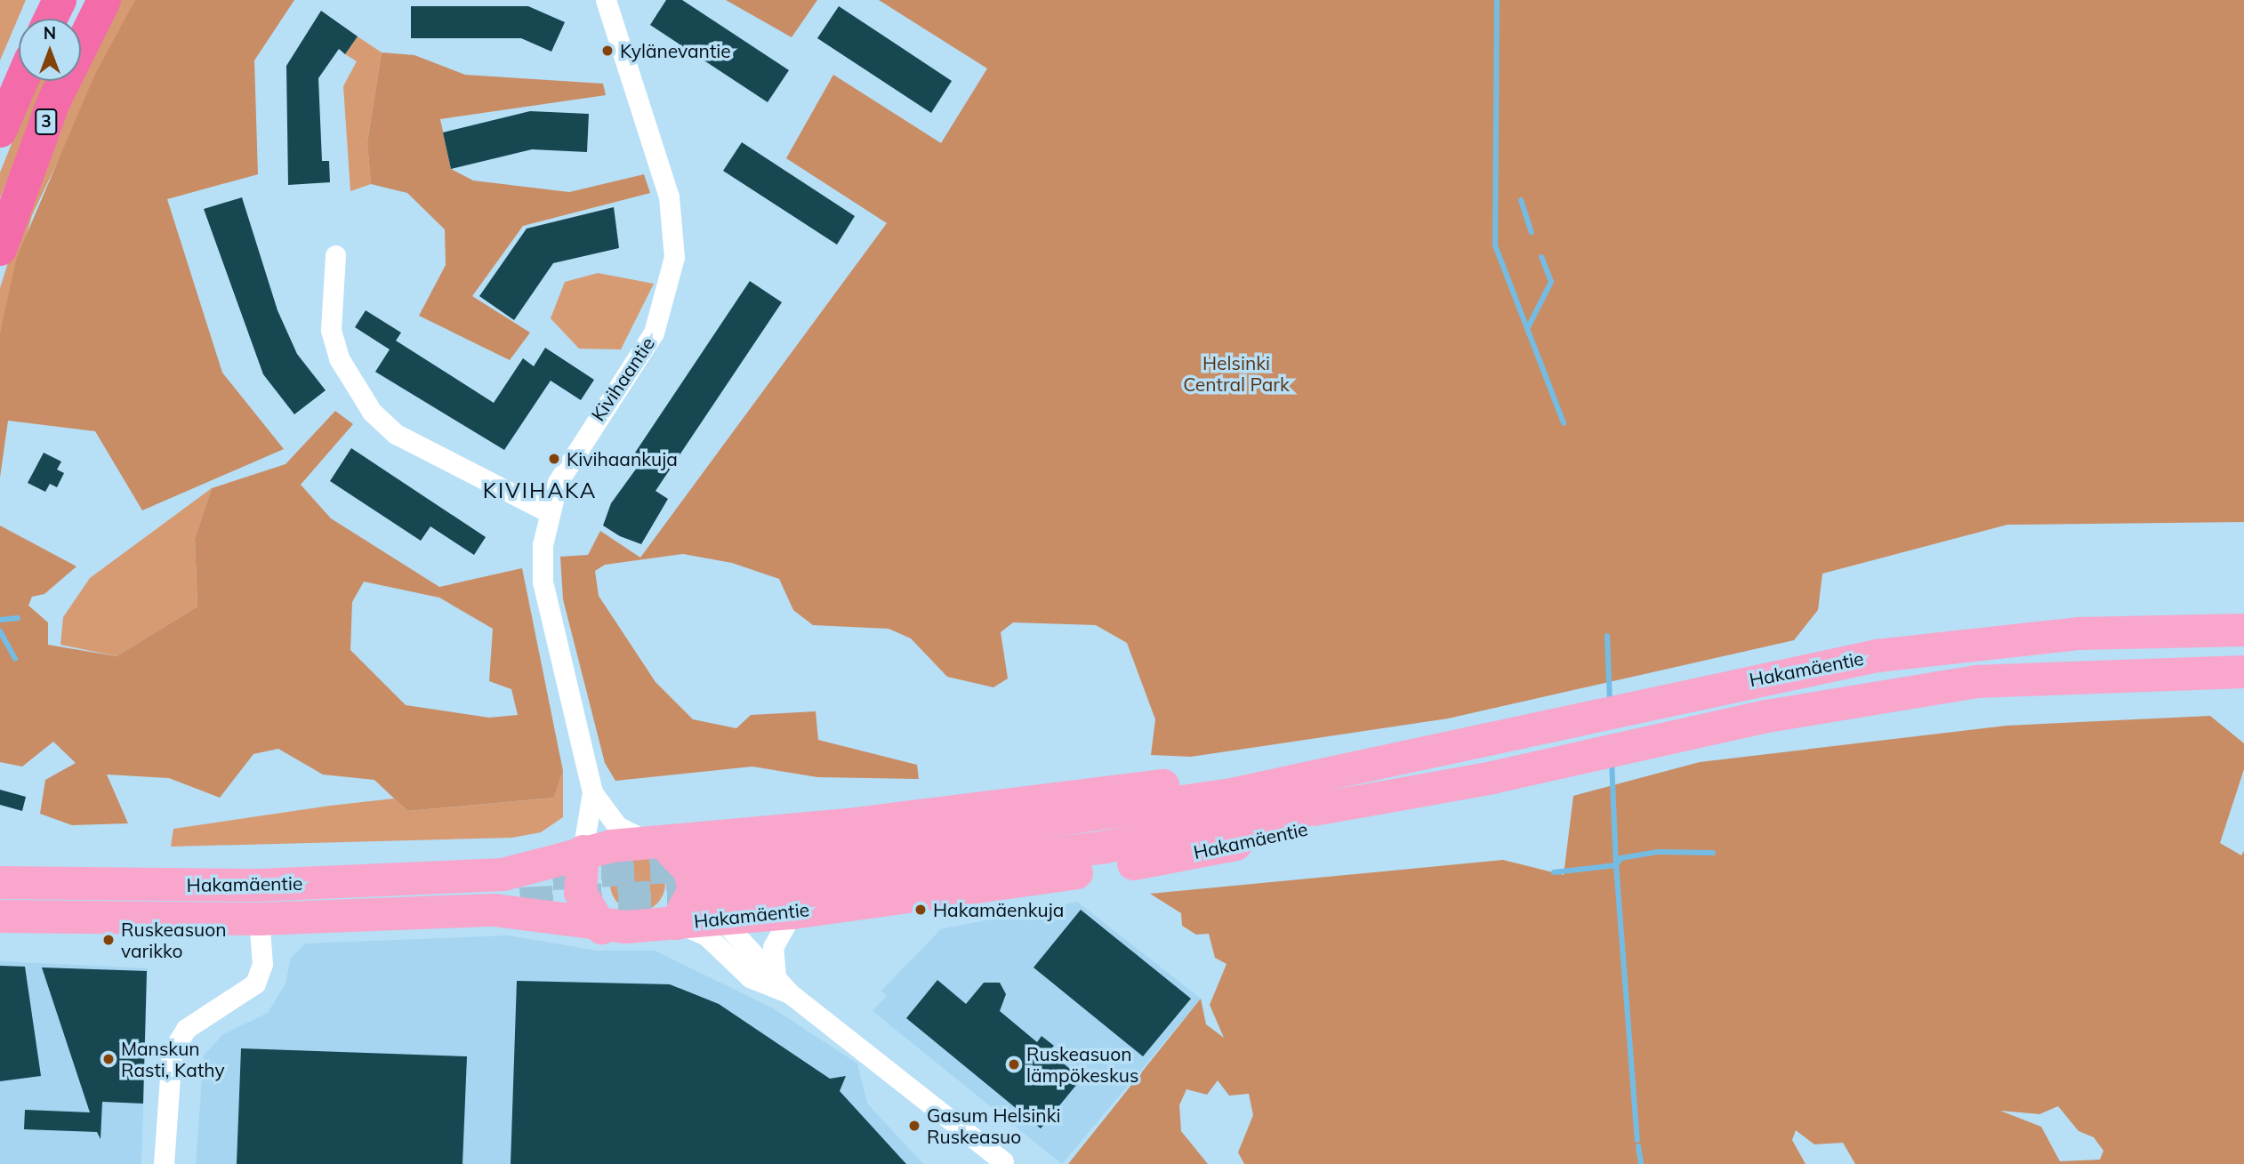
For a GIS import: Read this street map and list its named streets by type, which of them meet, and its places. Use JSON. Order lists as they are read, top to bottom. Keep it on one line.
{"streets":{"highway":["3"],"main road":["Hakamäentie"],"street":["Kivihaantie"]},"crossings":[["Kivihaantie","Hakamäentie"]],"districts":["KIVIHAKA"],"parks":["Helsinki Central Park"],"places":["Kylänevantie","Kivihaankuja","Hakamäenkuja","Ruskeasuon varikko","Manskun Rasti, Kathy","Ruskeasuon lämpökeskus","Gasum Helsinki Ruskeasuo"],"north":"top"}
